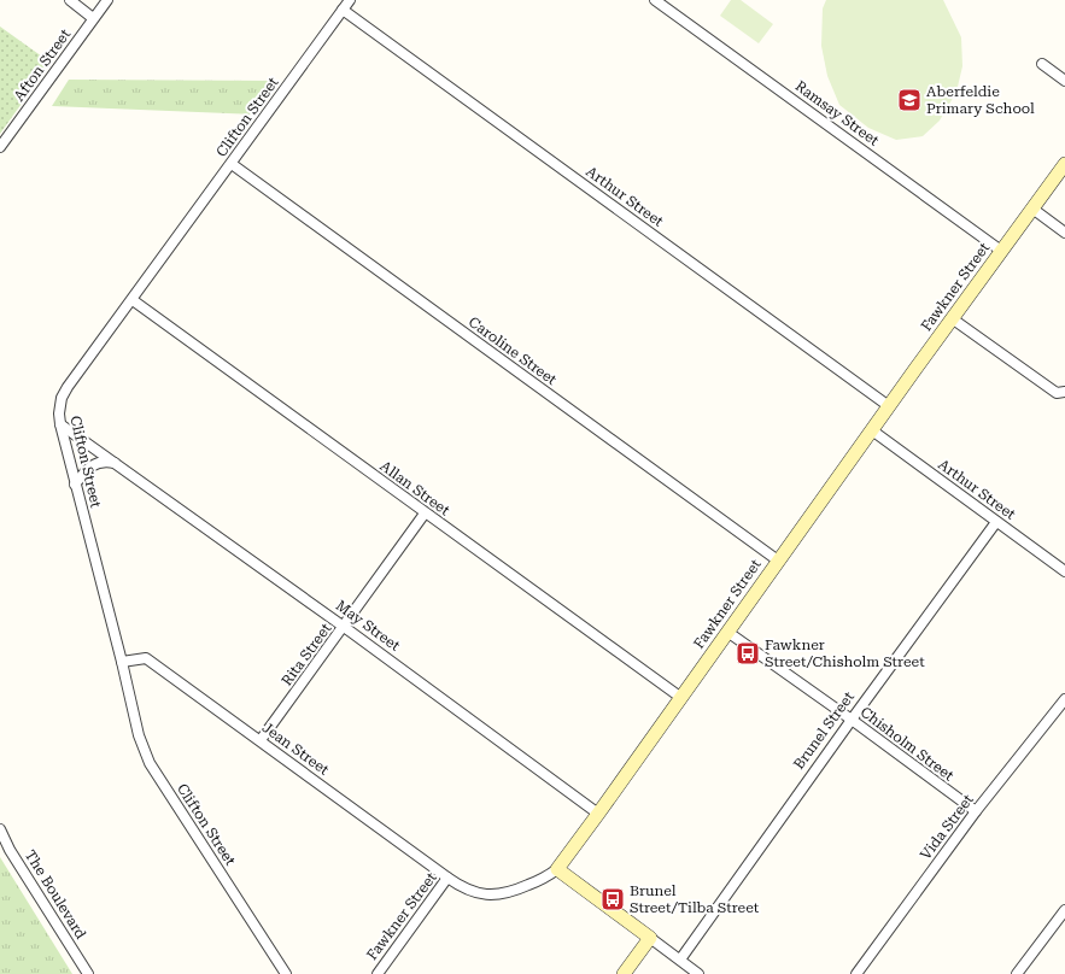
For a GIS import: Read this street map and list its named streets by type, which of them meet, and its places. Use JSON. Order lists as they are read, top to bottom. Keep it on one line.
{"streets":{"street":["Afton Street","Ramsay Street","Clifton Street","Arthur Street","Fawkner Street","Caroline Street","Allan Street","May Street","Rita Street","Brunel Street","Chisholm Street","Jean Street","Vida Street","The Boulevard"]},"crossings":[["Ramsay Street","Fawkner Street"],["Clifton Street","Arthur Street"],["Clifton Street","Caroline Street"],["Clifton Street","Allan Street"],["Clifton Street","May Street"],["Clifton Street","Jean Street"],["Arthur Street","Fawkner Street"],["Arthur Street","Brunel Street"],["Fawkner Street","Caroline Street"],["Fawkner Street","Allan Street"],["Fawkner Street","May Street"],["Fawkner Street","Chisholm Street"],["Fawkner Street","Jean Street"],["Allan Street","Rita Street"],["May Street","Rita Street"],["Rita Street","Jean Street"],["Brunel Street","Chisholm Street"],["Chisholm Street","Vida Street"]],"places":{"school or university":["Aberfeldie Primary School"],"bus stop":["Fawkner Street/Chisholm Street","Brunel Street/Tilba Street"]}}
